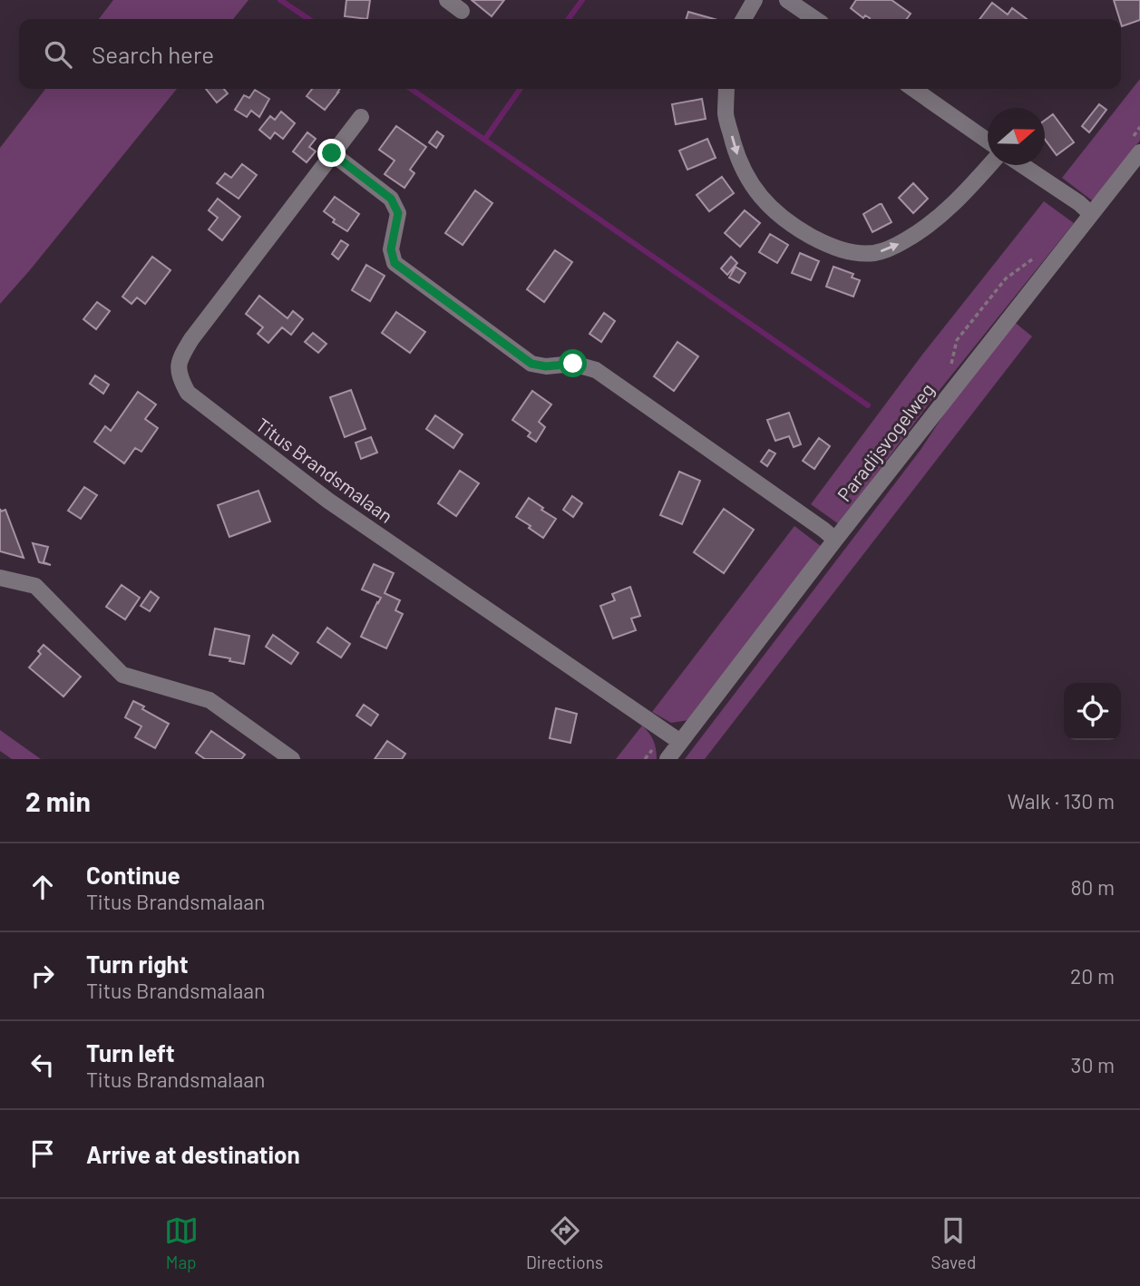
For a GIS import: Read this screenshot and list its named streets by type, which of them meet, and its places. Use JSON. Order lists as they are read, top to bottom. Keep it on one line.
{"streets":{"street":["Paradijsvogelweg","Titus Brandsmalaan"]},"crossings":[["Paradijsvogelweg","Titus Brandsmalaan"]],"north":"right","page":{"search":"Search here","heading":["2 min","Walk · 130 m"],"list":[["Continue","Titus Brandsmalaan","80 m"],["Turn right","Titus Brandsmalaan","20 m"],["Turn left","Titus Brandsmalaan","30 m"],"Arrive at destination"],"nav":["Map","Directions","Saved"]}}
